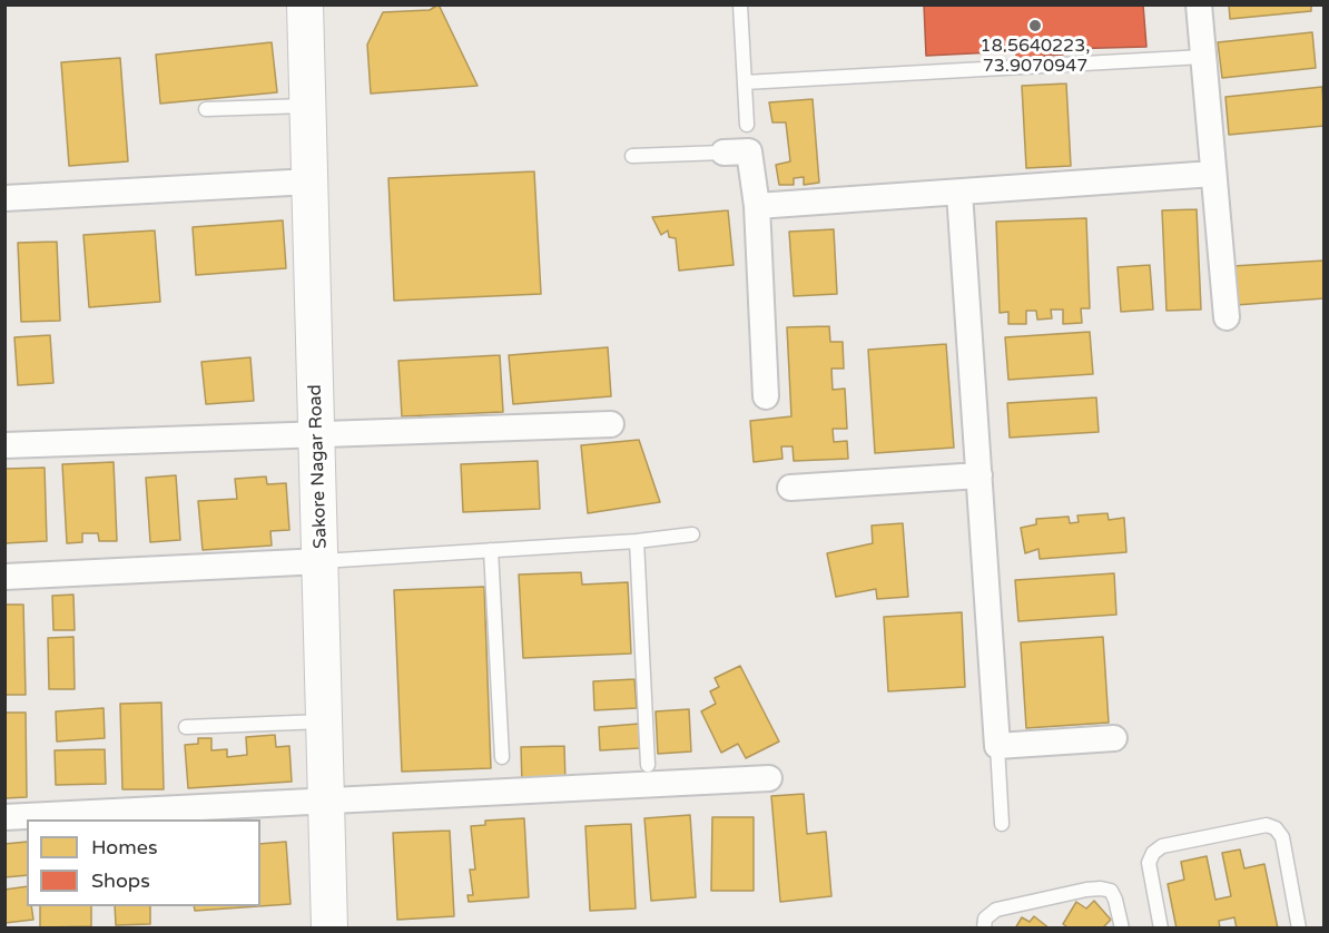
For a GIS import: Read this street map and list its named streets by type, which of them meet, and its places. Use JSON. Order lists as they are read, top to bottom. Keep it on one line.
{"streets":{"street":["Sakore Nagar Road"]},"places":["18.5640223, 73.9070947"],"legend":["Homes","Shops"]}
